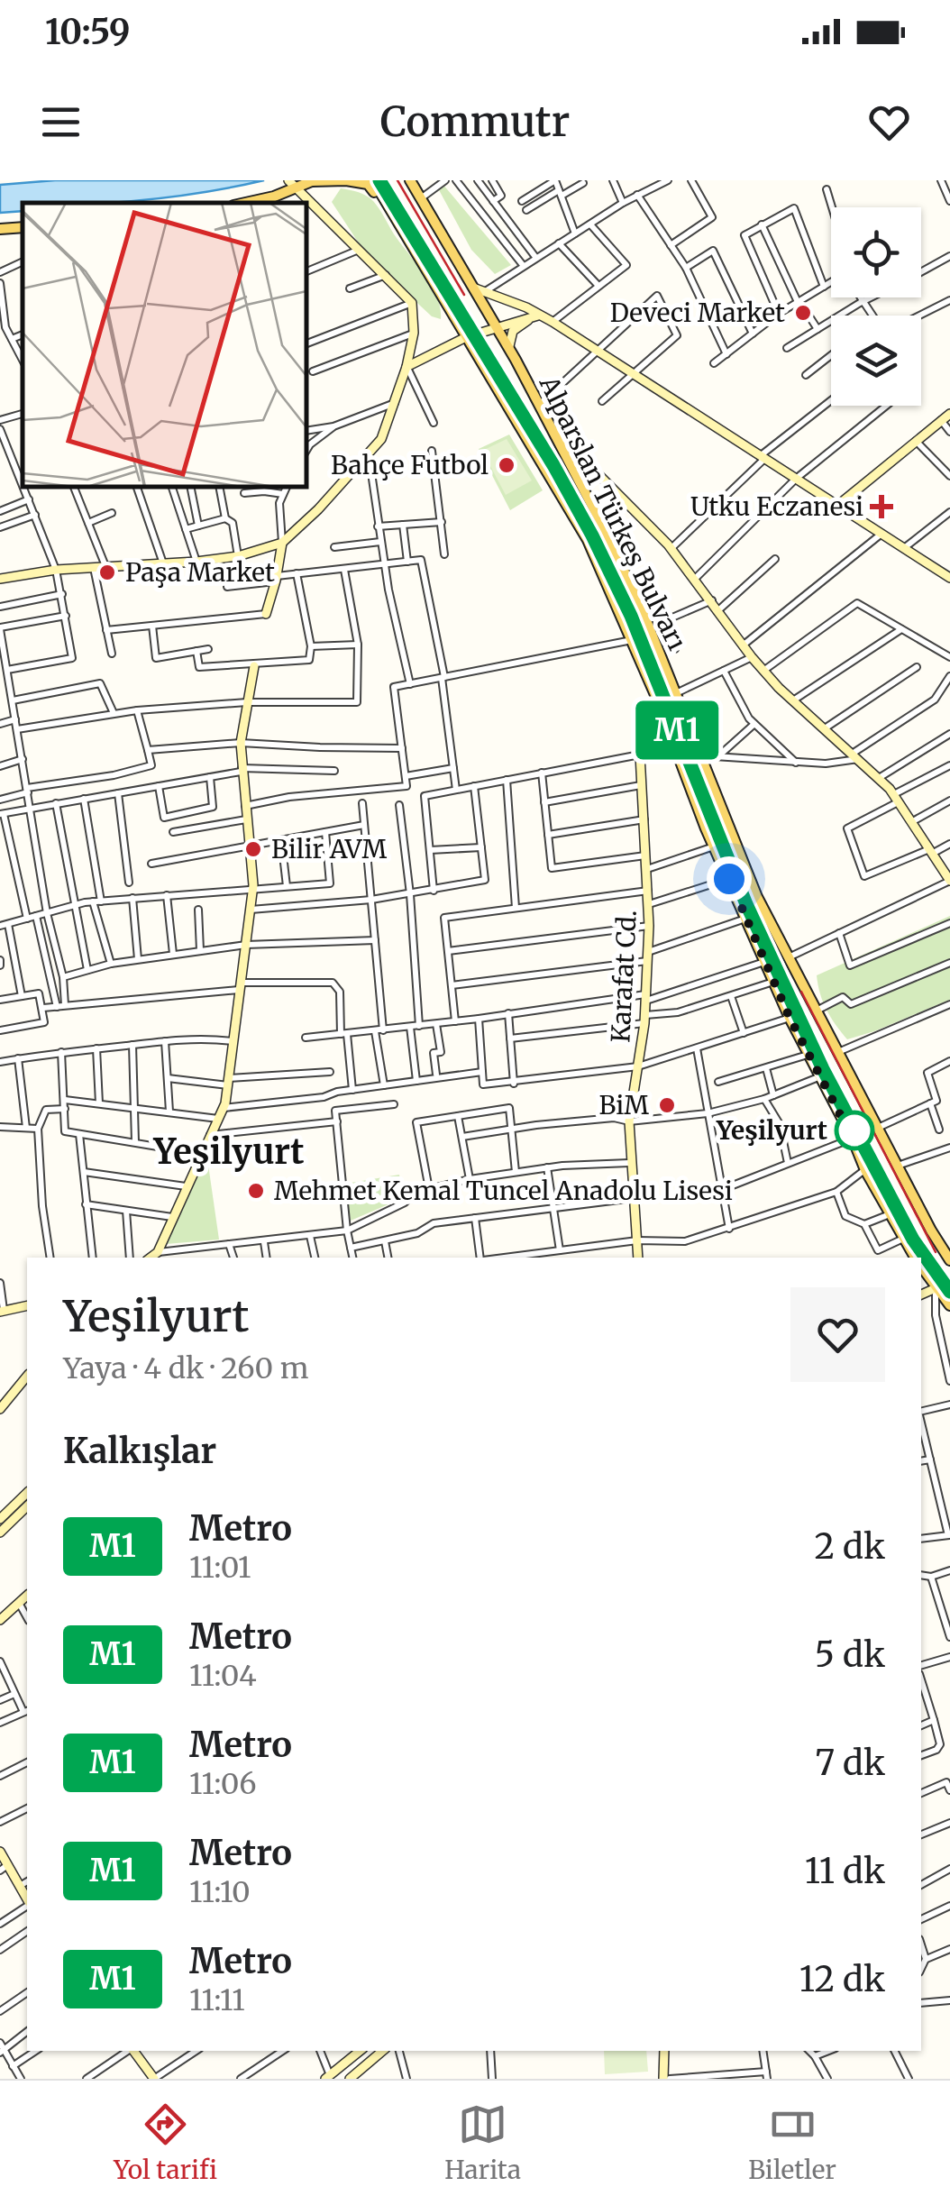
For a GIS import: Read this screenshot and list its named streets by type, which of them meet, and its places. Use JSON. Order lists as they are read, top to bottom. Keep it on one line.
{"streets":{"main road":["Alparslan Türkeş Bulvarı","Karafat Cd."]},"crossings":[["Alparslan Türkeş Bulvarı","Karafat Cd."]],"districts":["Yeşilyurt"],"places":{"other":["Deveci Market","Bahçe Futbol","Paşa Market","Bilir AVM","BiM","Yeşilyurt","Mehmet Kemal Tuncel Anadolu Lisesi"],"health":["Utku Eczanesi"]},"lines":["metro line M1"],"page":{"status":"10:59","header":"Commutr","on_map":"M1","heading":[["Yeşilyurt","Yaya · 4 dk · 260 m"],"Kalkışlar"],"list":[{"mark":"M1","name":"Metro","note":"11:01","value":"2 dk"},{"mark":"M1","name":"Metro","note":"11:04","value":"5 dk"},{"mark":"M1","name":"Metro","note":"11:06","value":"7 dk"},{"mark":"M1","name":"Metro","note":"11:10","value":"11 dk"},{"mark":"M1","name":"Metro","note":"11:11","value":"12 dk"}],"tabs":["Yol tarifi","Harita","Biletler"]}}
